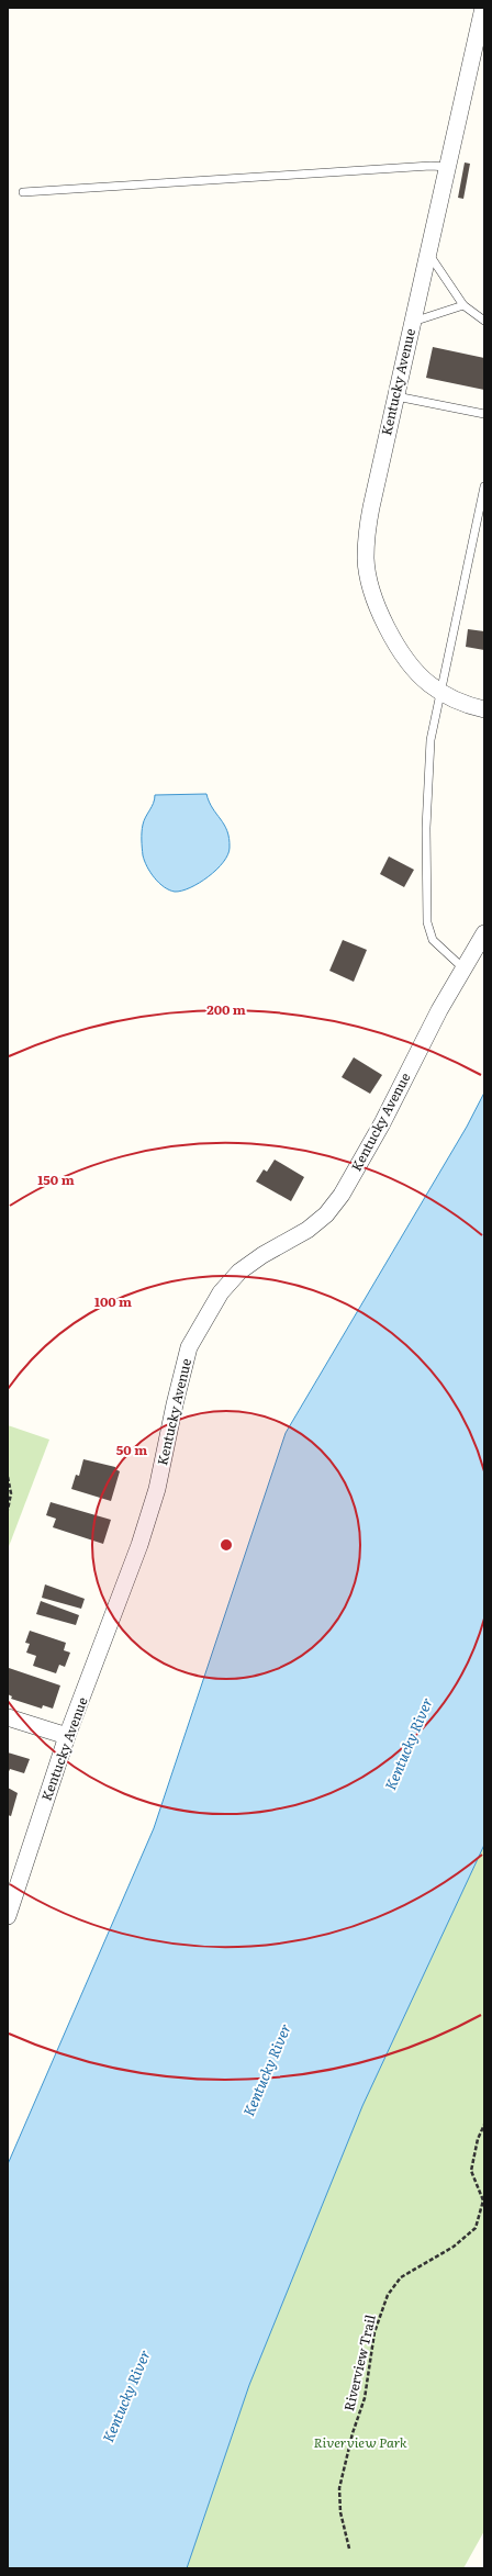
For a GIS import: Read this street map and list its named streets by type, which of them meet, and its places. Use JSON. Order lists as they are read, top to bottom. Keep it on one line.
{"streets":{"street":["Kentucky Avenue"],"path":["Riverview Trail"]},"water":["Kentucky River"],"parks":["Riverview Park"],"rings":["200 m","150 m","100 m","50 m"]}
